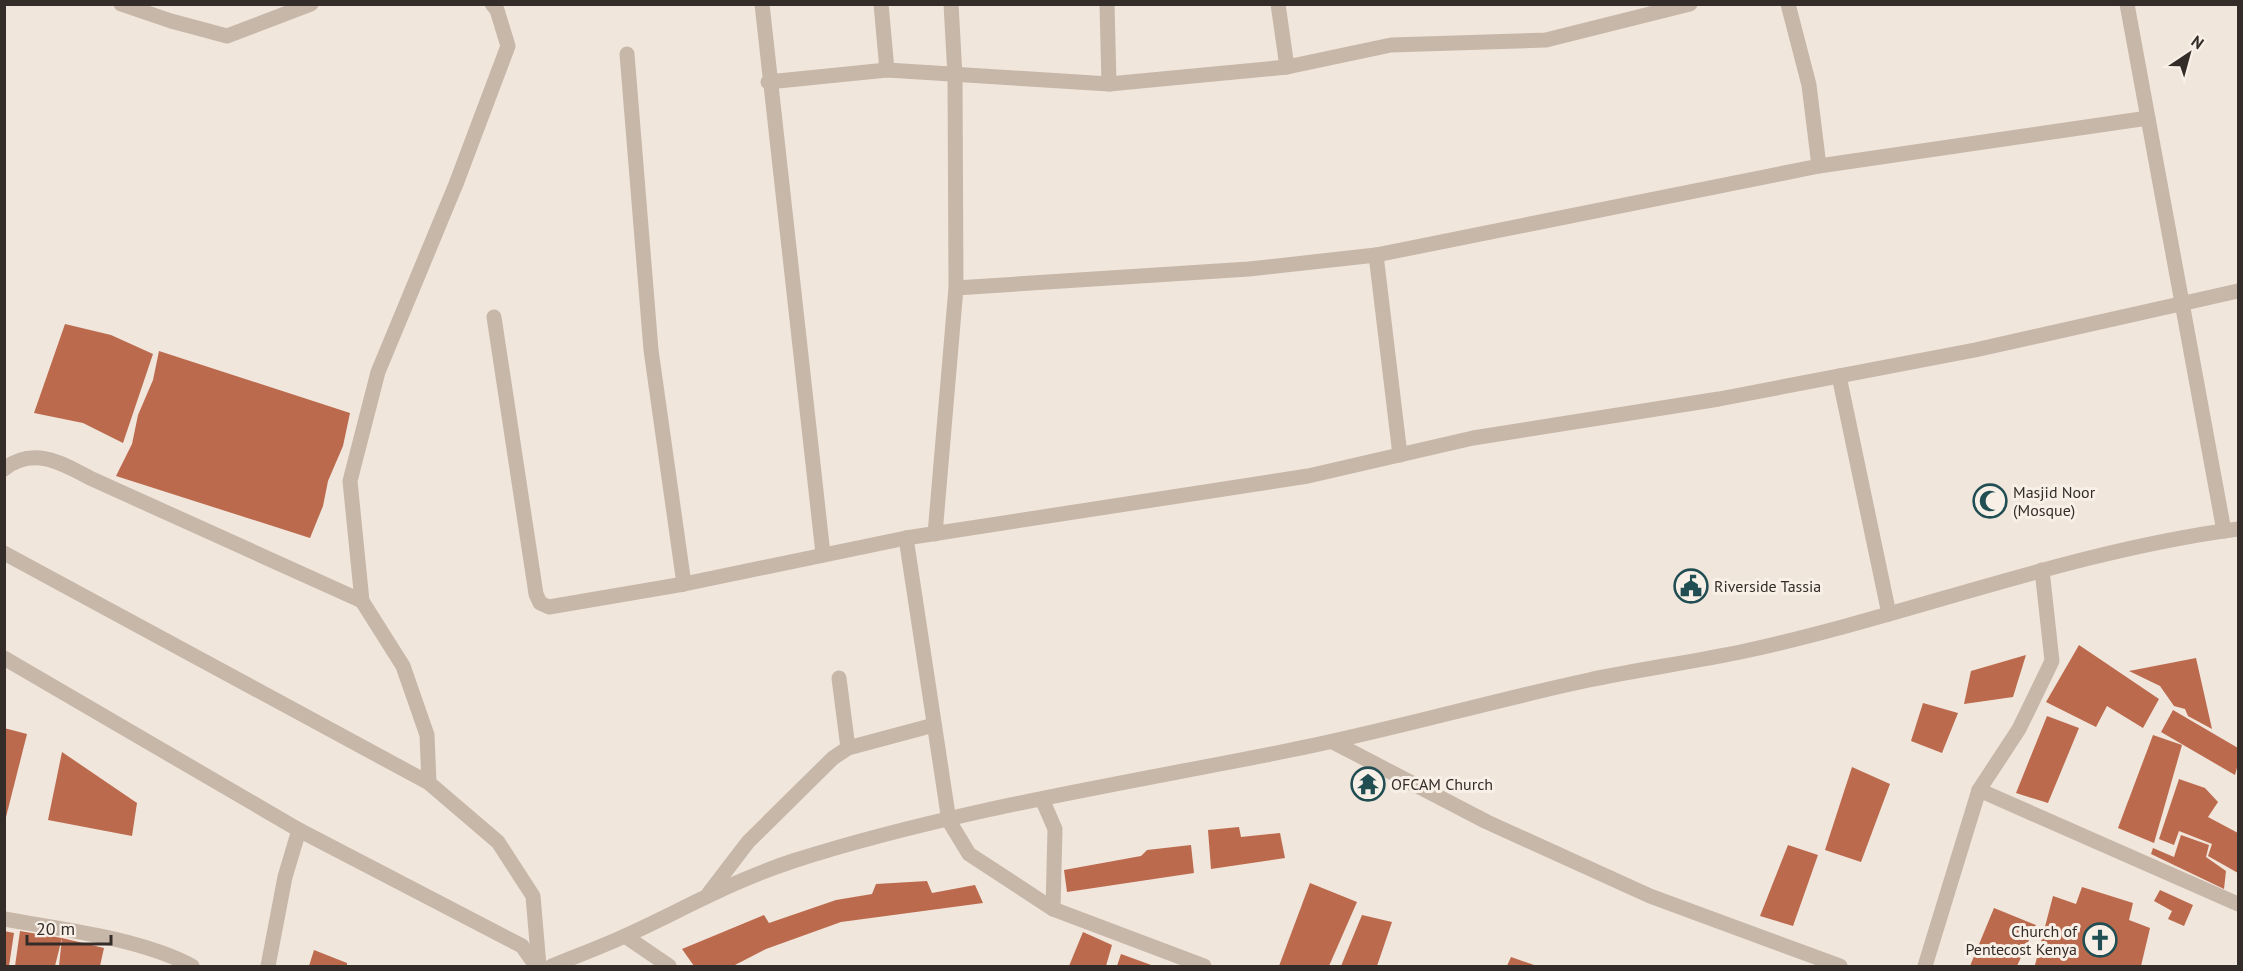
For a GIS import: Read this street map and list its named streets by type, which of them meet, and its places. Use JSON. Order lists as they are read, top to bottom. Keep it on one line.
{"places":{"mosque":["Masjid Noor (Mosque)"],"public building":["Riverside Tassia"],"temple":["OFCAM Church"],"church":["Church of Pentecost Kenya"]},"scale_bar":"20 m","north":"top right"}
